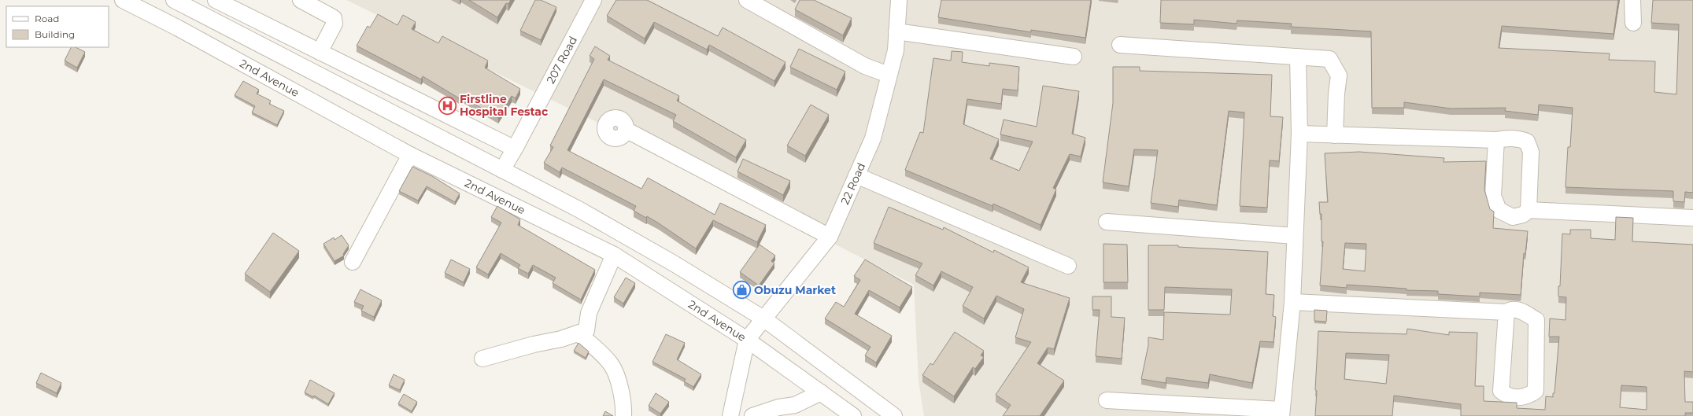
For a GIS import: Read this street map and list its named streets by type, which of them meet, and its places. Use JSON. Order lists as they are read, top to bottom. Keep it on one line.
{"streets":{"street":["207 Road","2nd Avenue","22 Road"]},"crossings":[["2nd Avenue","22 Road"]],"places":{"hospital":["Firstline Hospital Festac"],"shop":["Obuzu Market"]},"legend":["Road","Building"]}
